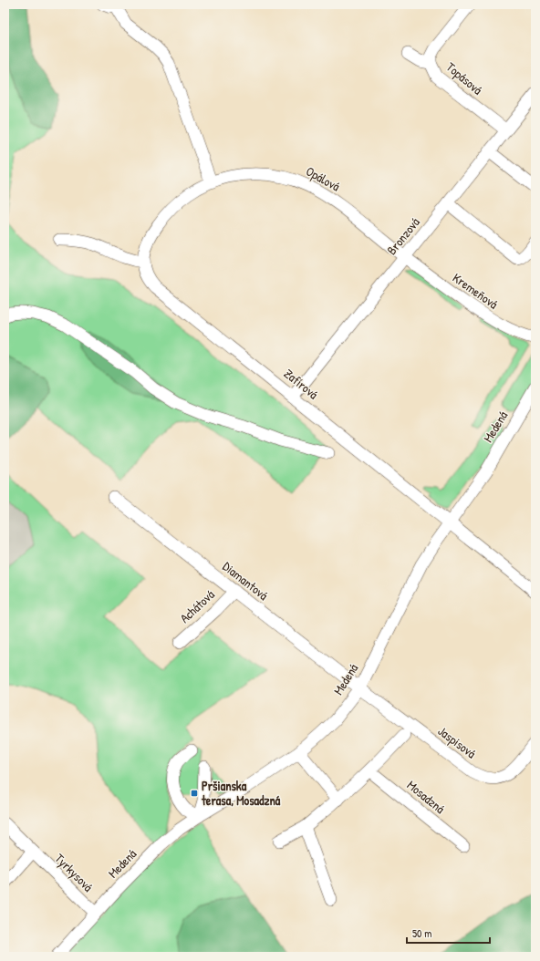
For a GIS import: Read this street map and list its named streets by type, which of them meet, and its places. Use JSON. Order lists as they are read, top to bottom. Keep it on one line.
{"streets":{"street":["Topásová","Opálová","Bronzová","Kremeňová","Zafírová","Medená","Diamantová","Achátová","Jaspisová","Mosadzná","Tyrkysová"]},"crossings":[["Topásová","Bronzová"],["Opálová","Bronzová"],["Opálová","Kremeňová"],["Opálová","Zafírová"],["Bronzová","Kremeňová"],["Bronzová","Zafírová"],["Zafírová","Medená"],["Medená","Diamantová"],["Medená","Jaspisová"],["Medená","Tyrkysová"],["Diamantová","Achátová"],["Diamantová","Jaspisová"]],"places":{"transit":["Pršianska terasa, Mosadzná"]},"scale_bar":"50 m"}
